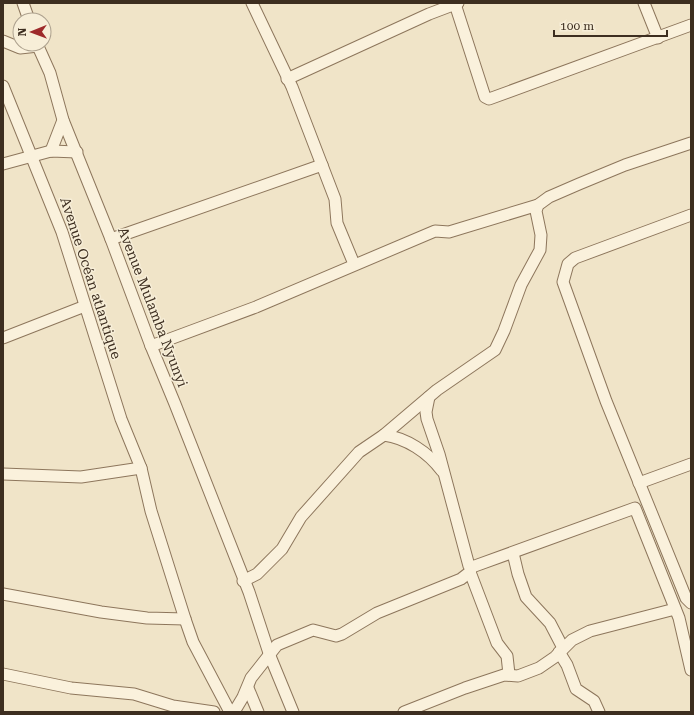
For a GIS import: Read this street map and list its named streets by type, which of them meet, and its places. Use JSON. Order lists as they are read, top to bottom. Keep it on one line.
{"streets":{"street":["Avenue Océan atlantique","Avenue Mulamba Nyunyi"]},"scale_bar":"100 m","north":"left"}
